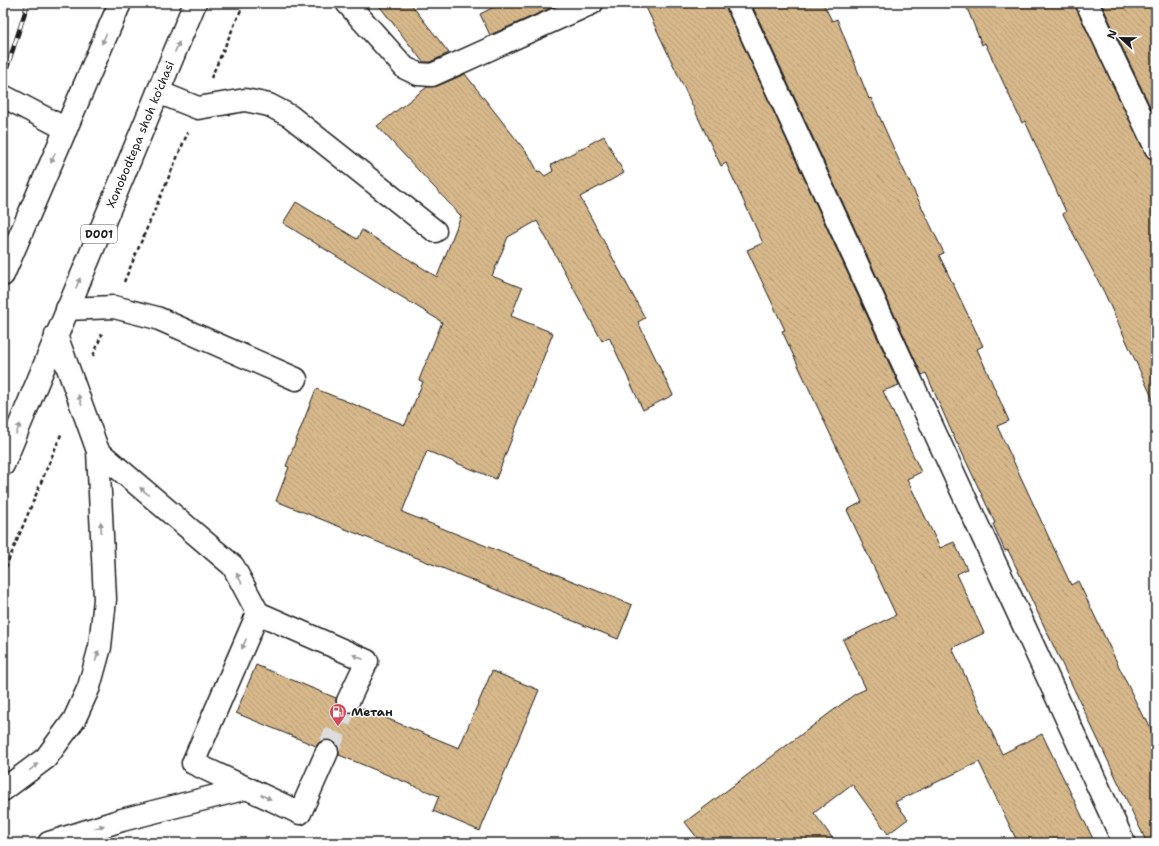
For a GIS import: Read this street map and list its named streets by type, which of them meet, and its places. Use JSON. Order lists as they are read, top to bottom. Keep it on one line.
{"streets":{"main road":["Xonobodtepa shoh ko'chasi","D001"]},"places":{"fuel station":["Метан"]},"north":"left"}
